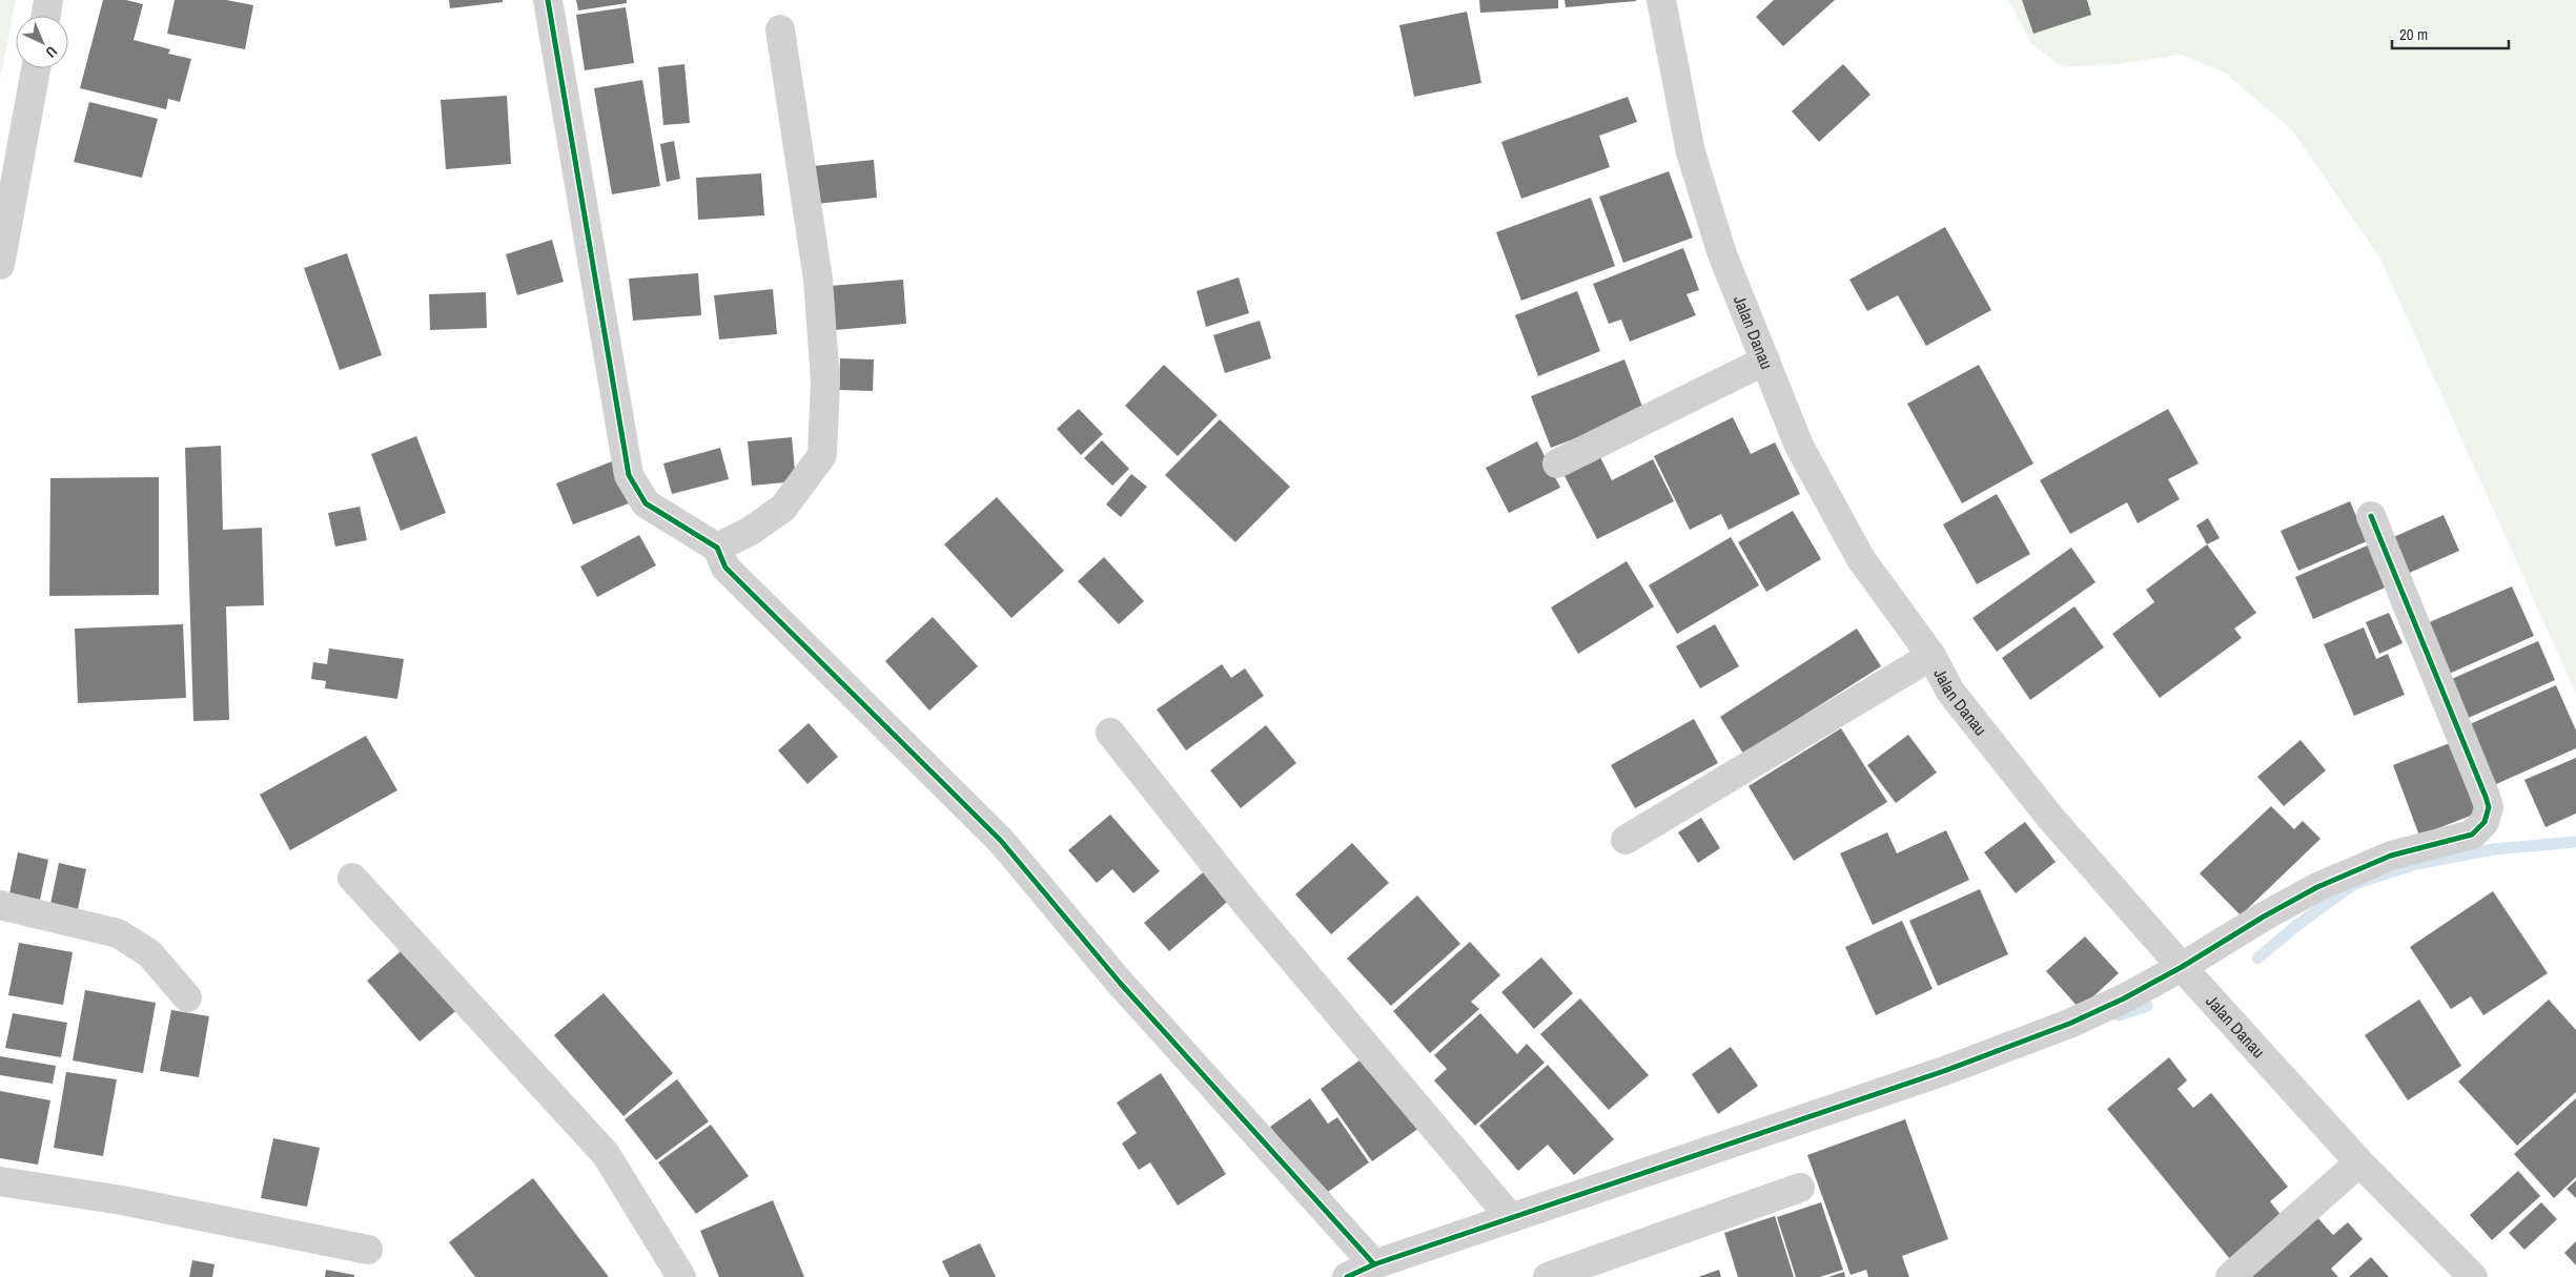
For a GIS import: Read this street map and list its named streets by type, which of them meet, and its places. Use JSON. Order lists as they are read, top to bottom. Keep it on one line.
{"streets":{"street":["Jalan Danau"]},"scale_bar":"20 m","north":"bottom right"}
